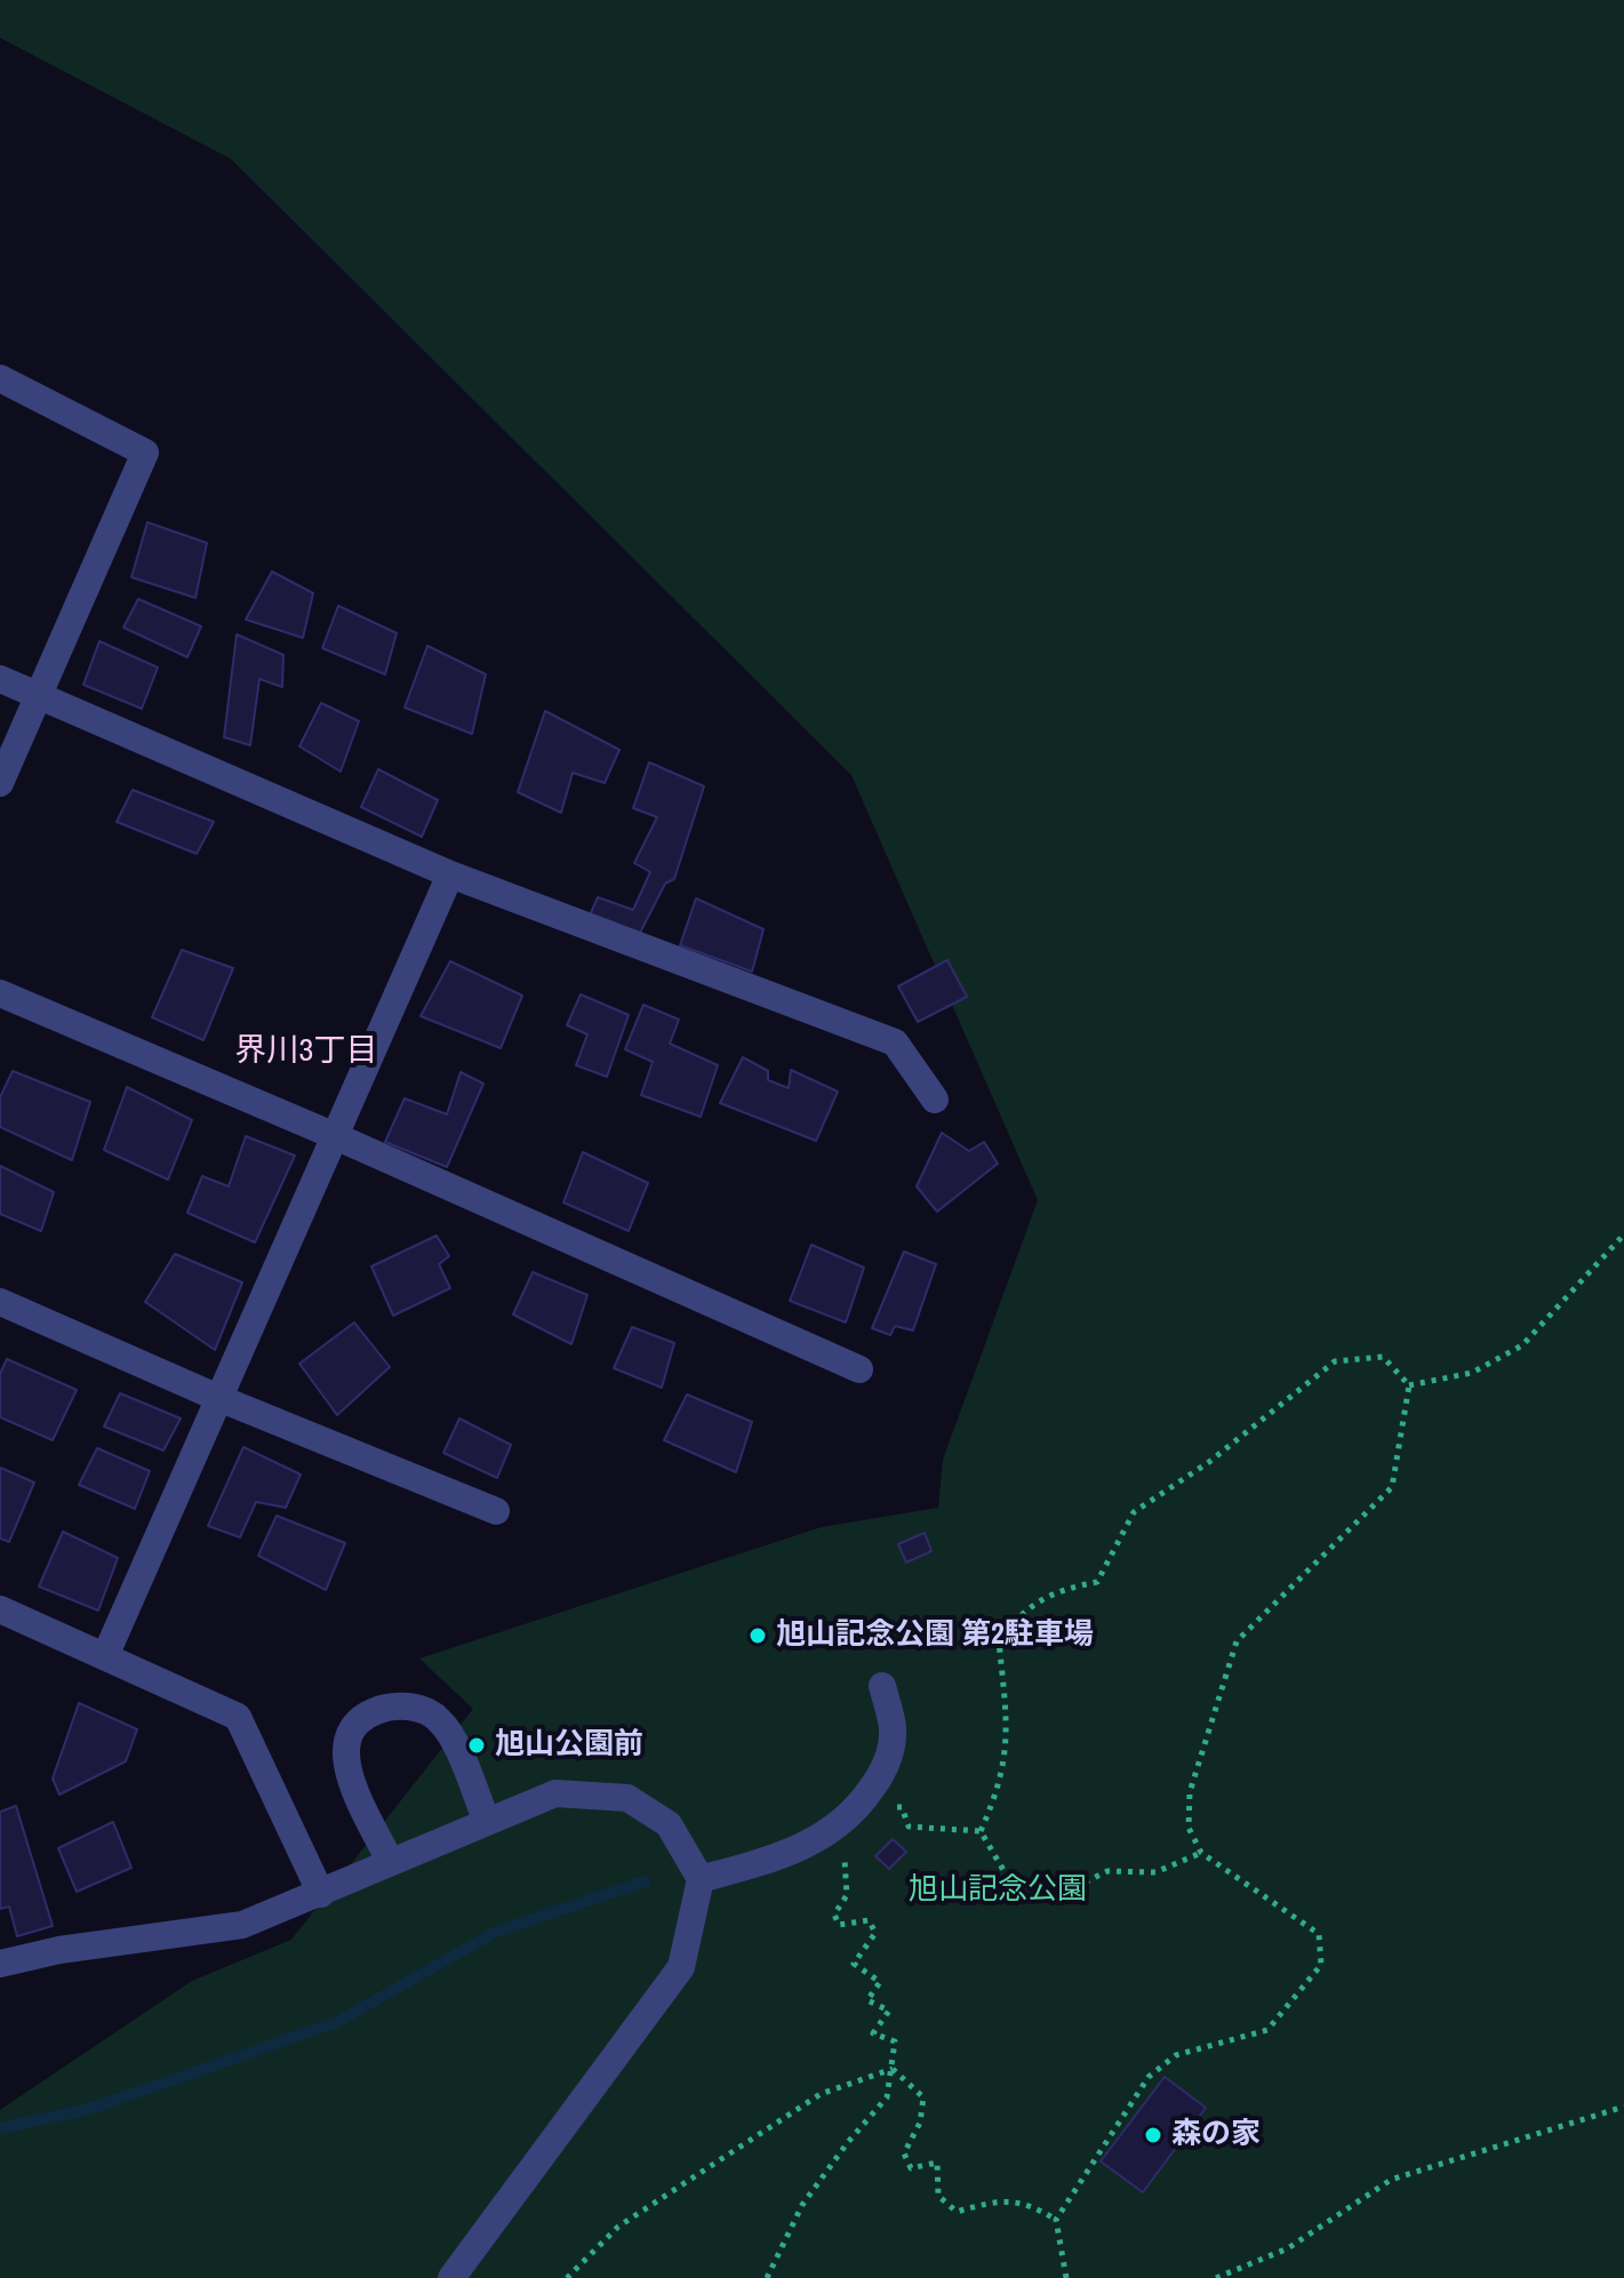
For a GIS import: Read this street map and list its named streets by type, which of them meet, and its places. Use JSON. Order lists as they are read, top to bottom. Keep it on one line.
{"districts":["界川3丁目"],"parks":["旭山記念公園"],"places":["旭山記念公園 第2駐車場","旭山公園前","森の家"]}
